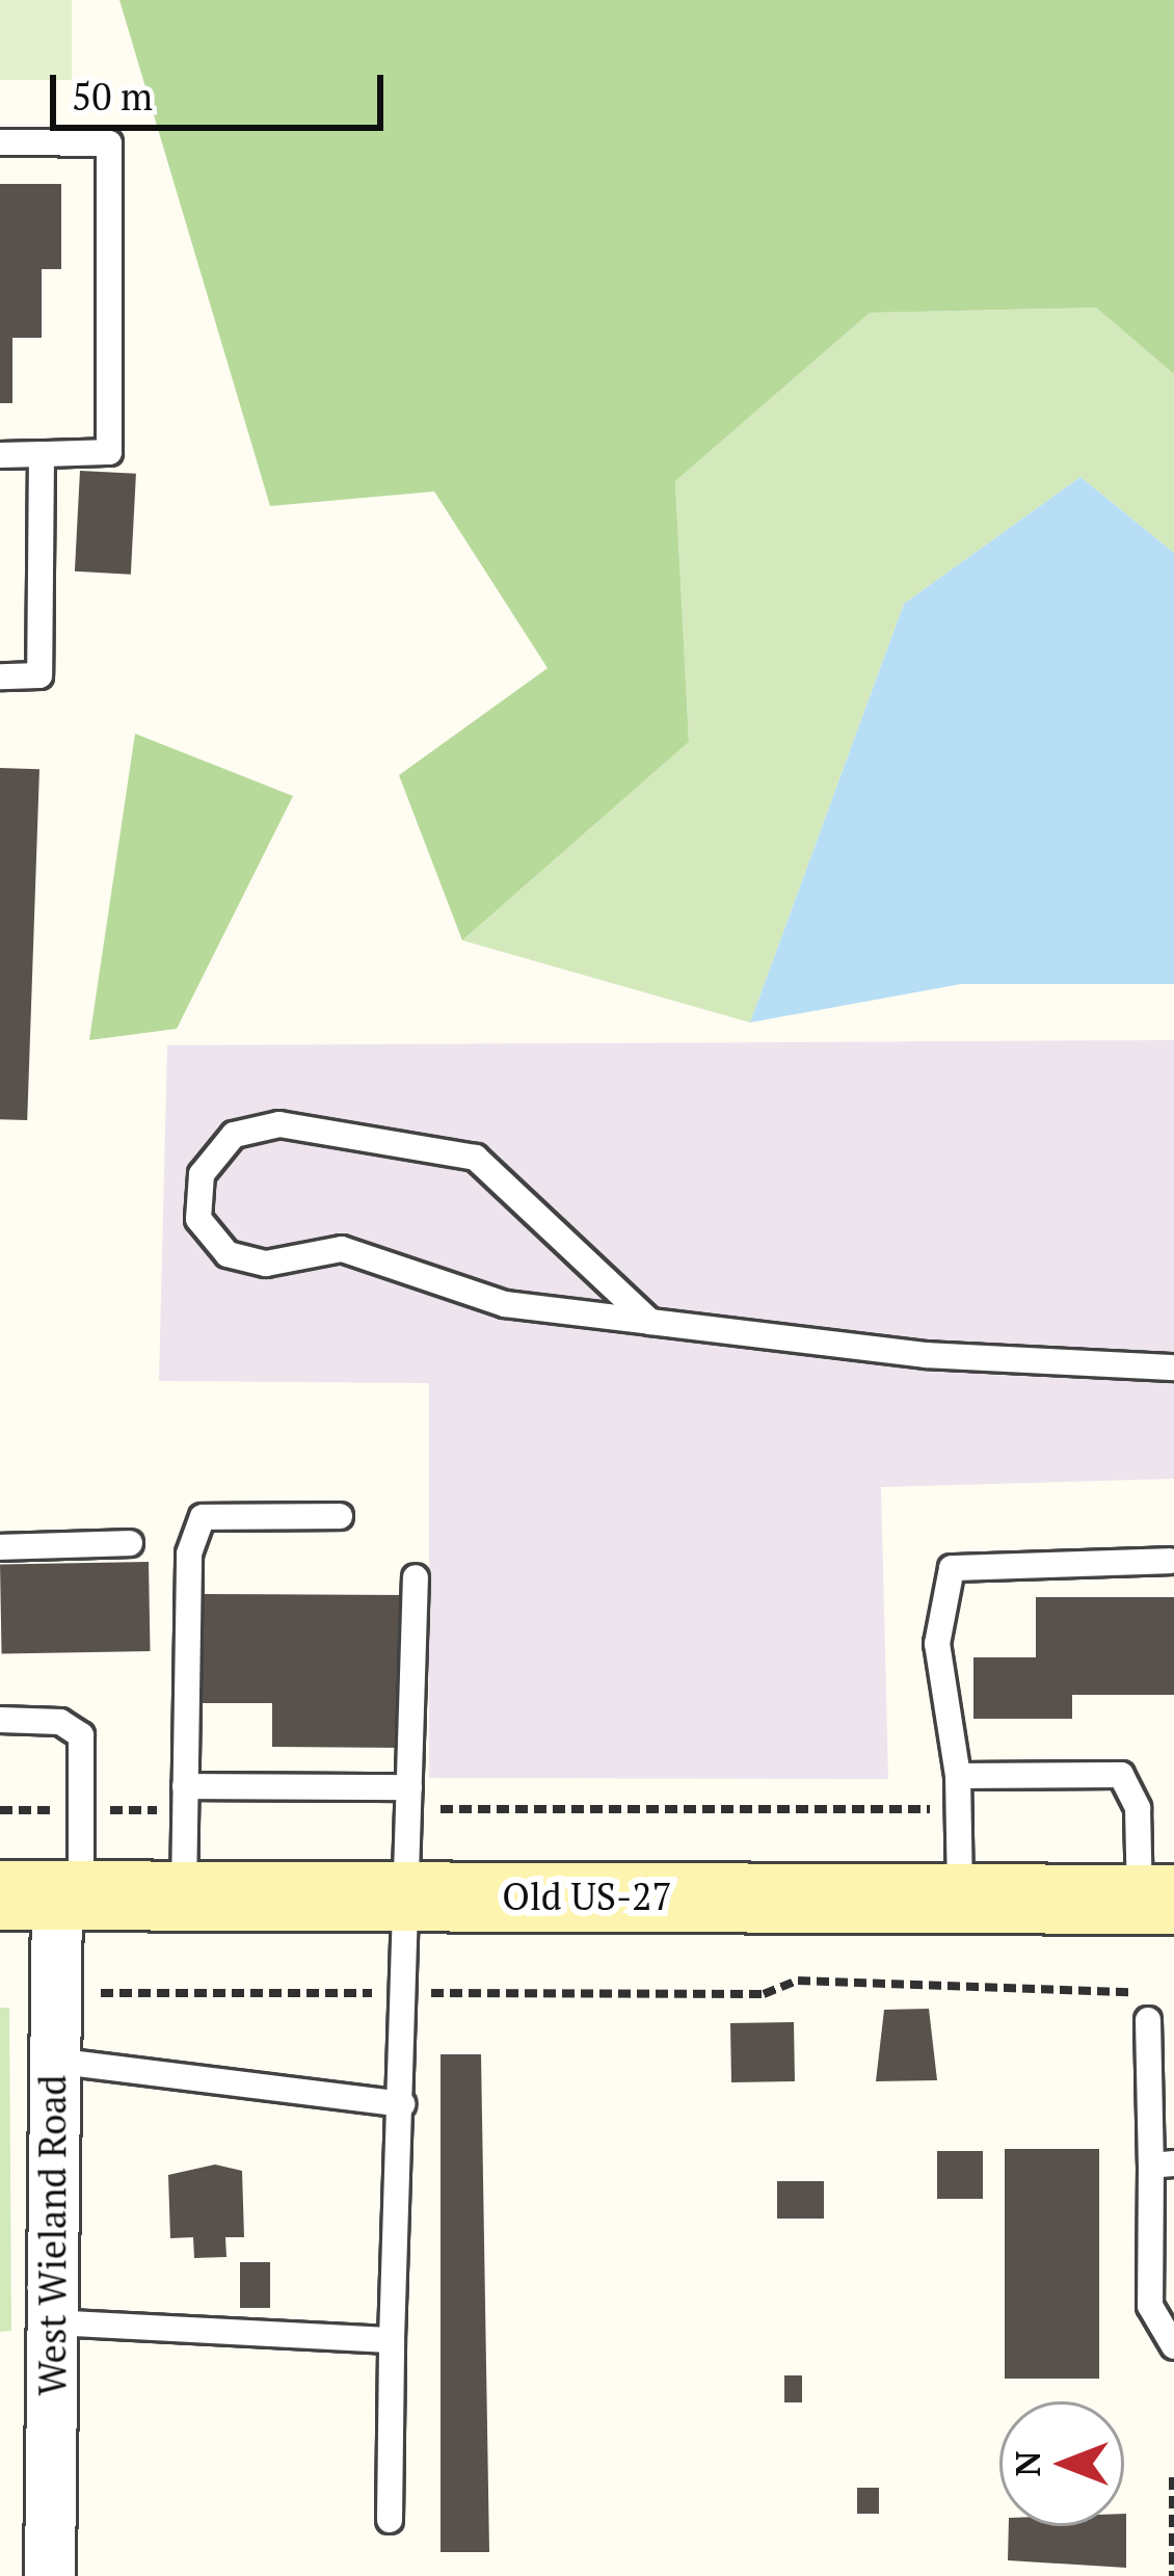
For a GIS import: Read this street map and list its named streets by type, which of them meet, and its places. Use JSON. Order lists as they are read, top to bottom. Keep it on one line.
{"streets":{"main road":["Old US-27"],"street":["West Wieland Road"]},"crossings":[["Old US-27","West Wieland Road"]],"scale_bar":"50 m","north":"left"}
